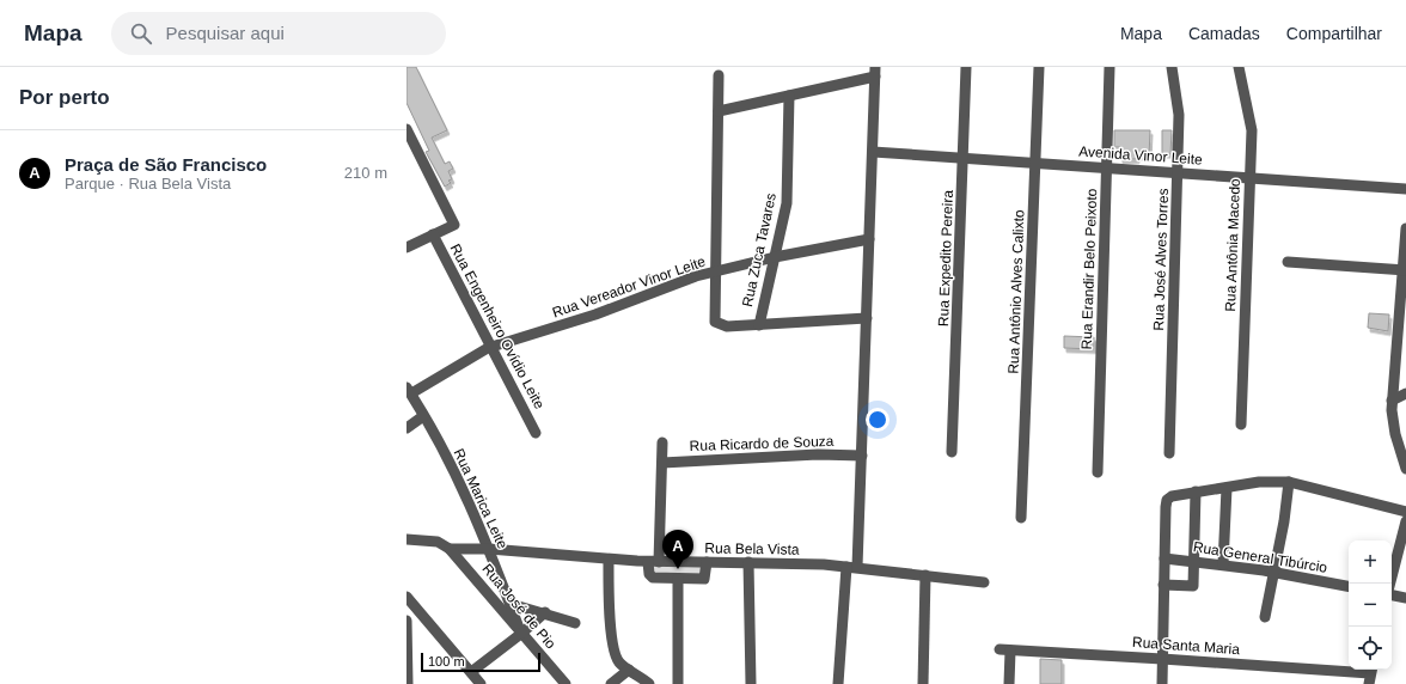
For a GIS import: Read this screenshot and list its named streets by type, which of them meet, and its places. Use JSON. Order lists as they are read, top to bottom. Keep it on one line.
{"streets":{"street":["Avenida Vinor Leite","Rua Antônia Macedo","Rua Zuca Tavares","Rua Expedito Pereira","Rua José Alves Torres","Rua Erandir Belo Peixoto","Rua Vereador Vinor Leite","Rua Antônio Alves Calixto","Rua Engenheiro Ovídio Leite","Rua Ricardo de Souza","Rua Marica Leite","Rua Bela Vista","Rua General Tibúrcio","Rua José de Pio","Rua Santa Maria"]},"crossings":[["Avenida Vinor Leite","Rua Antônia Macedo"],["Avenida Vinor Leite","Rua Expedito Pereira"],["Avenida Vinor Leite","Rua José Alves Torres"],["Avenida Vinor Leite","Rua Erandir Belo Peixoto"],["Avenida Vinor Leite","Rua Antônio Alves Calixto"],["Rua Zuca Tavares","Rua Vereador Vinor Leite"],["Rua Vereador Vinor Leite","Rua Engenheiro Ovídio Leite"],["Rua Vereador Vinor Leite","Rua Marica Leite"],["Rua Marica Leite","Rua Bela Vista"],["Rua Marica Leite","Rua José de Pio"],["Rua Bela Vista","Rua José de Pio"]],"scale_bar":"100 m","page":{"header":"Mapa","search":"Pesquisar aqui","nav":["Mapa","Camadas","Compartilhar"],"heading":"Por perto","list":[{"mark":"A","name":"Praça de São Francisco","note":"Parque · Rua Bela Vista","value":"210 m"}],"pins":"A","map_buttons":["+","−"],"scale":"100 m"}}
